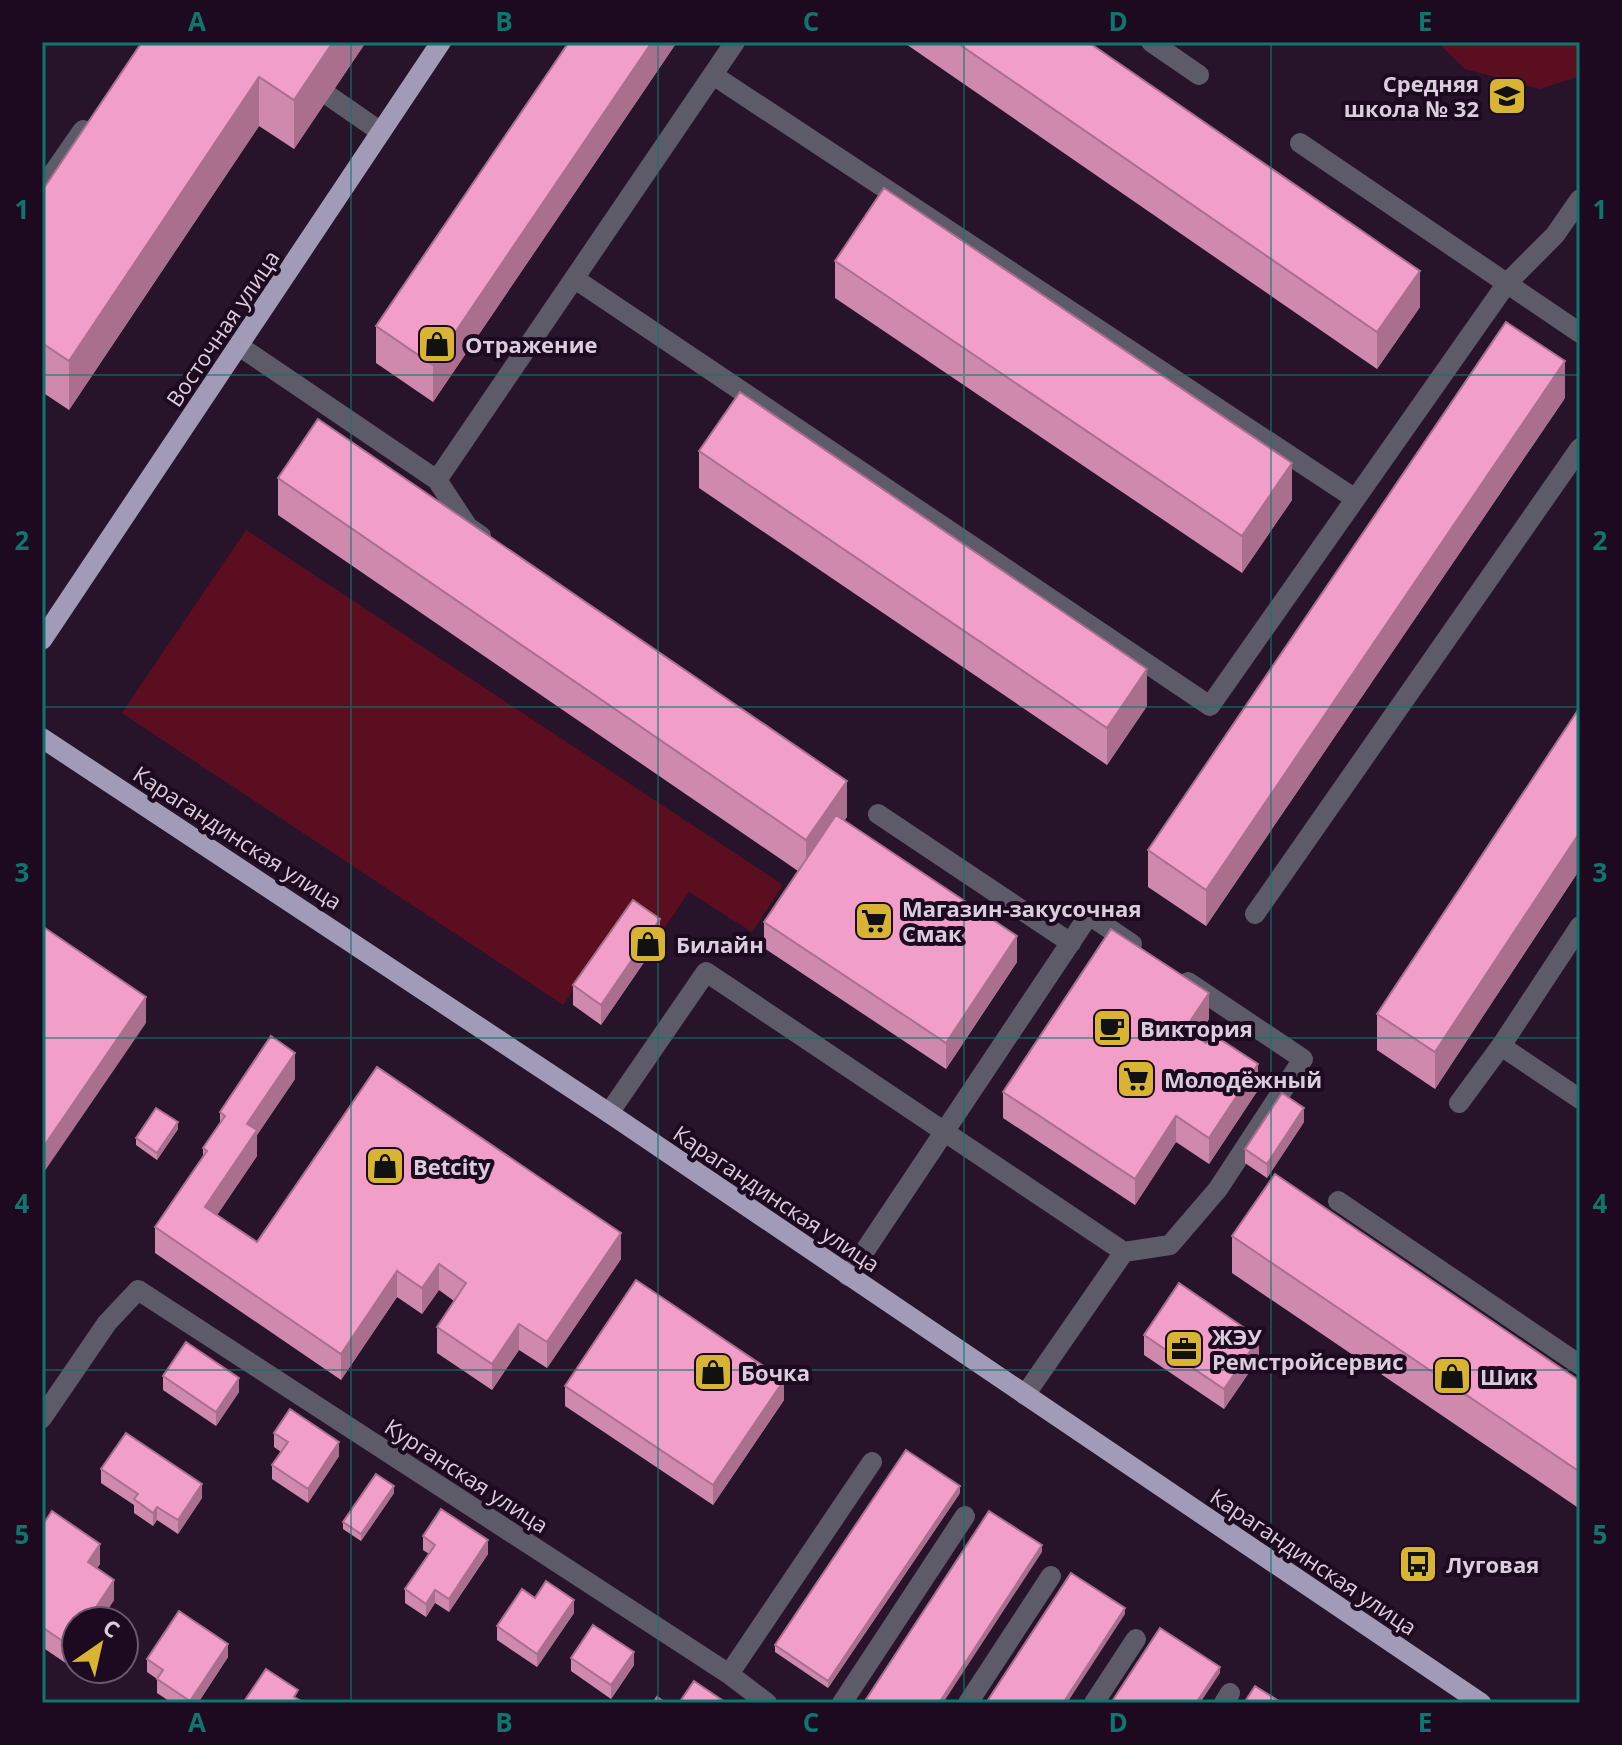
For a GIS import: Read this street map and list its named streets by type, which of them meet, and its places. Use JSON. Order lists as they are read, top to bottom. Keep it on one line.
{"streets":{"main road":["Восточная улица","Карагандинская улица"],"street":["Курганская улица"]},"places":{"school or university":["Средняя школа № 32"],"shop":["Отражение","Билайн","Betcity","Бочка","Шик"],"supermarket":["Магазин-закусочная Смак","Молодёжный"],"cafe":["Виктория"],"office":["ЖЭУ Ремстройсервис"],"bus stop":["Луговая"]},"north":"top right","grid":{"columns":["A","B","C","D","E"],"rows":["1","2","3","4","5"]}}
